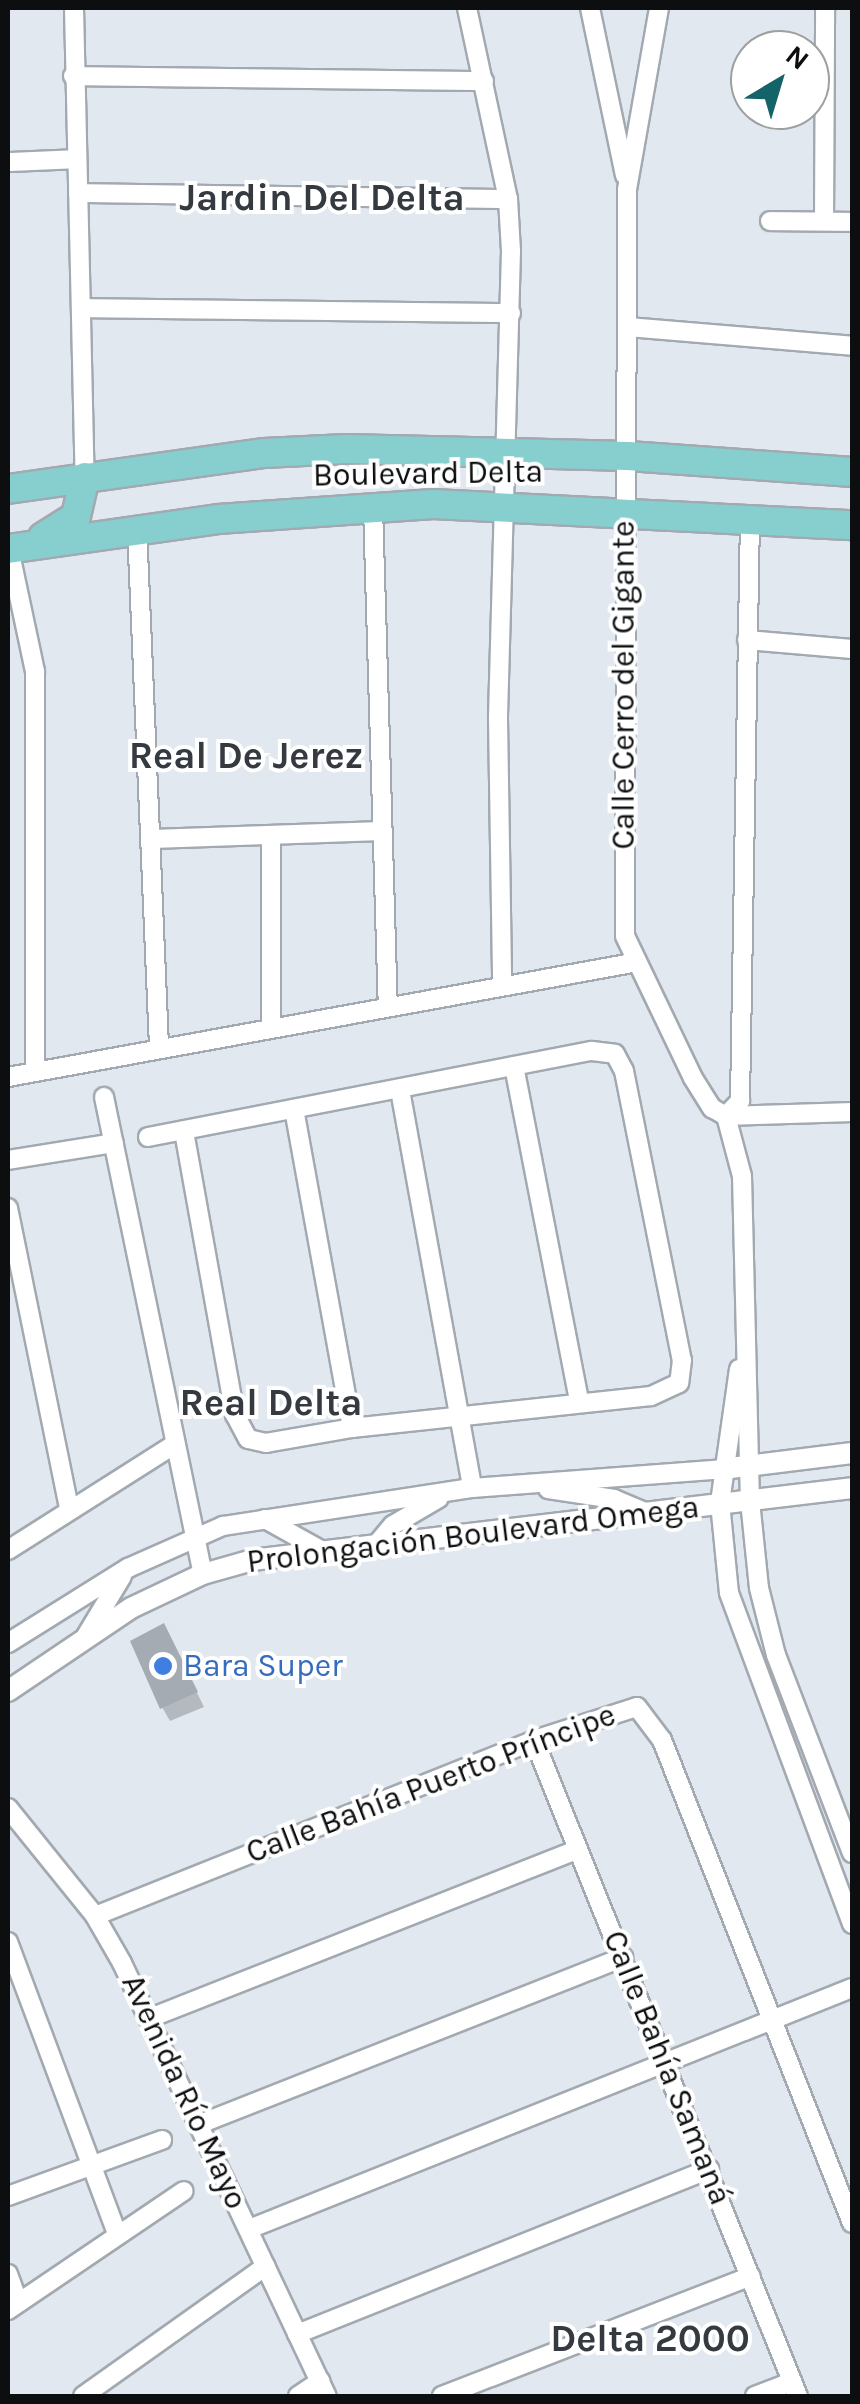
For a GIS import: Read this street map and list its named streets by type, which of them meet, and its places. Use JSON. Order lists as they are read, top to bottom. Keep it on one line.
{"streets":{"main road":["Boulevard Delta"],"street":["Calle Cerro del Gigante","Prolongación Boulevard Omega","Calle Bahía Puerto Príncipe","Calle Bahía Samaná","Avenida Río Mayo"]},"crossings":[["Boulevard Delta","Calle Cerro del Gigante"],["Calle Cerro del Gigante","Prolongación Boulevard Omega"],["Calle Bahía Puerto Príncipe","Calle Bahía Samaná"],["Calle Bahía Puerto Príncipe","Avenida Río Mayo"]],"districts":["Jardin Del Delta","Real De Jerez","Real Delta","Delta 2000"],"places":["Bara Super"],"north":"top right"}
